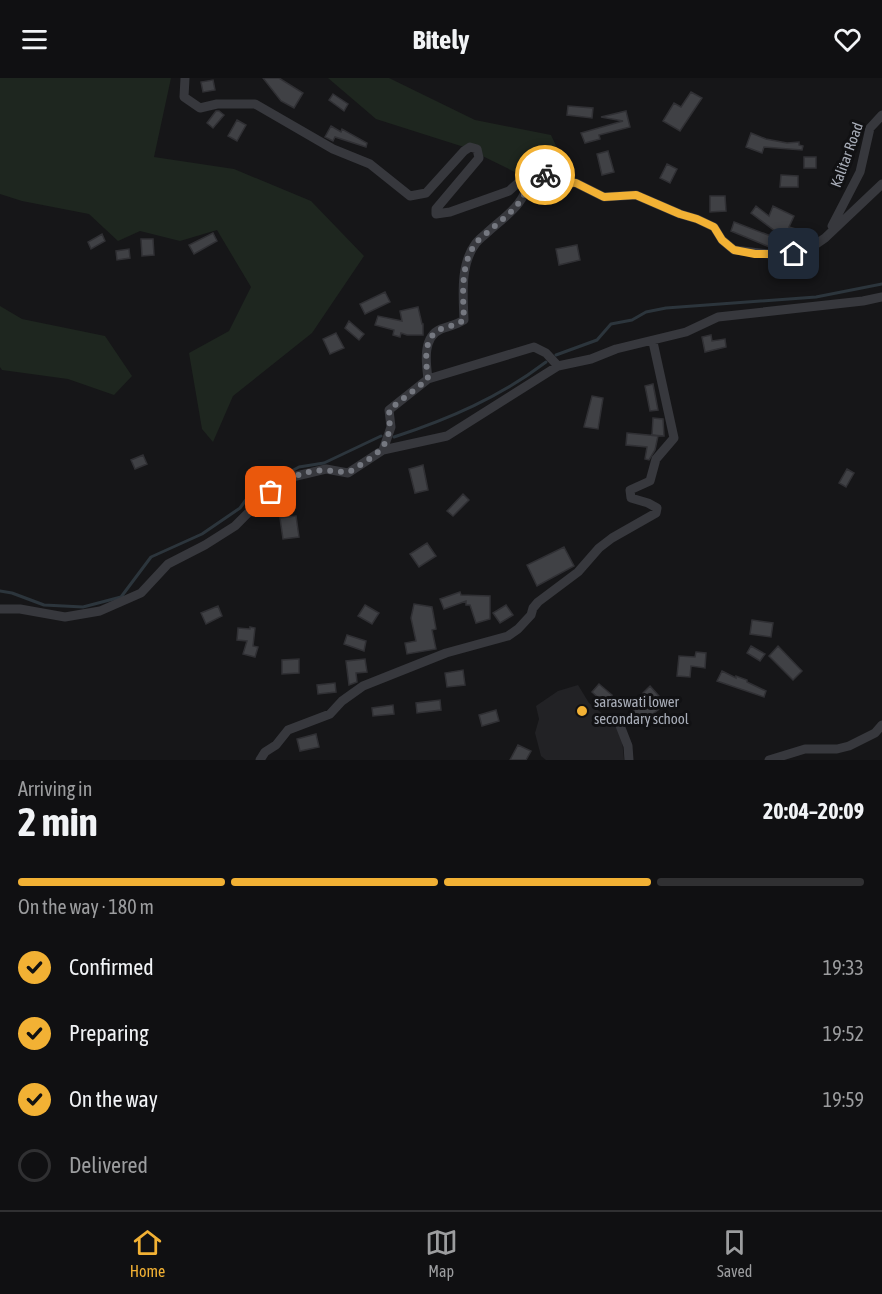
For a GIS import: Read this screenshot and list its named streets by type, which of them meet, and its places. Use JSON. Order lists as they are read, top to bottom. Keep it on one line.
{"streets":{"street":["Kalitar Road"]},"places":["saraswati lower secondary school"],"page":{"header":"Bitely","heading":["2 min","Arriving in","20:04–20:09"],"bar":"On the way · 180 m","list":[["Confirmed","19:33"],["Preparing","19:52"],["On the way","19:59"],"Delivered"],"tabs":["Home","Map","Saved"]}}
